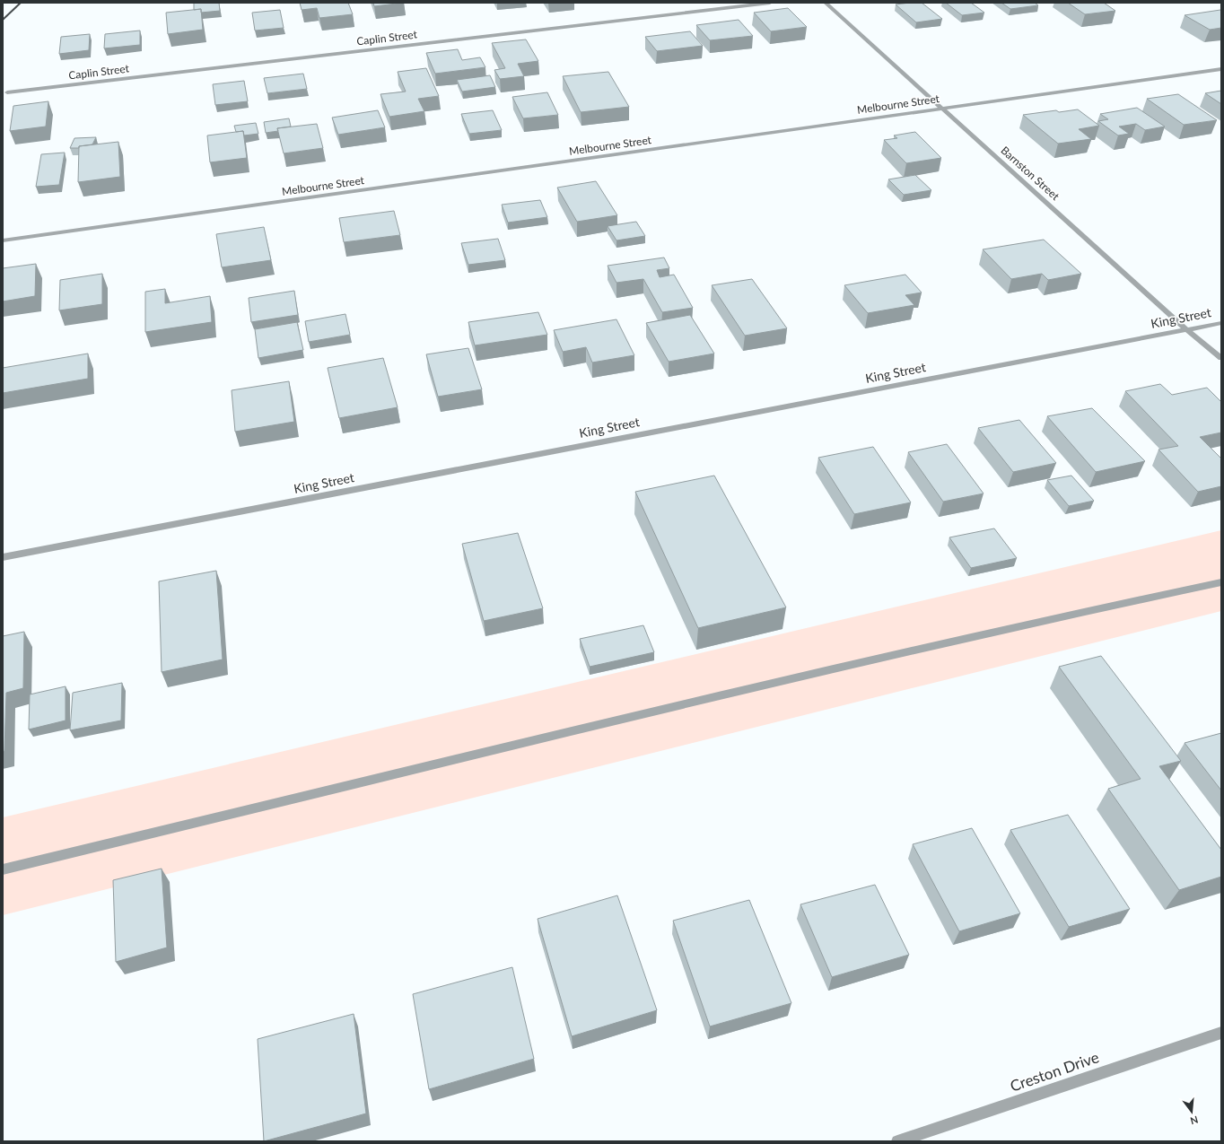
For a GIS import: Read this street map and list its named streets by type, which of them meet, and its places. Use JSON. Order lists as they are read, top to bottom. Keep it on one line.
{"streets":{"street":["Caplin Street","Melbourne Street","Barnston Street","King Street","Creston Drive"]},"crossings":[["Melbourne Street","Barnston Street"],["Barnston Street","King Street"]],"north":"bottom"}
